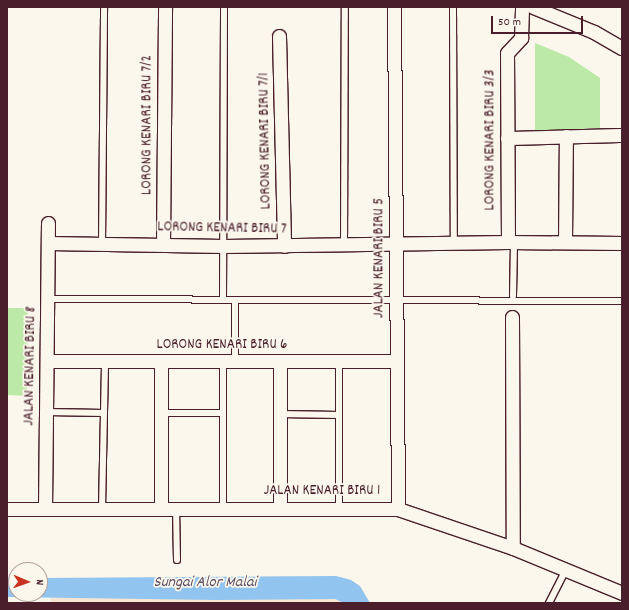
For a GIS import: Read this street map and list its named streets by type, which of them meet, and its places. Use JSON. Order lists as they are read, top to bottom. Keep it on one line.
{"streets":{"street":["LORONG KENARI BIRU 7/2","LORONG KENARI BIRU 3/3","LORONG KENARI BIRU 7/1","LORONG KENARI BIRU 7","JALAN KENARI BIRU 5","LORONG KENARI BIRU 6","JALAN KENARI BIRU 8","JALAN KENARI BIRU 1"]},"crossings":[["LORONG KENARI BIRU 7/2","LORONG KENARI BIRU 7"],["LORONG KENARI BIRU 3/3","LORONG KENARI BIRU 7"],["LORONG KENARI BIRU 7/1","LORONG KENARI BIRU 7"],["LORONG KENARI BIRU 7","JALAN KENARI BIRU 5"],["LORONG KENARI BIRU 7","JALAN KENARI BIRU 8"],["JALAN KENARI BIRU 5","LORONG KENARI BIRU 6"],["JALAN KENARI BIRU 5","JALAN KENARI BIRU 1"],["LORONG KENARI BIRU 6","JALAN KENARI BIRU 8"],["JALAN KENARI BIRU 8","JALAN KENARI BIRU 1"]],"water":["Sungai Alor Malai"],"scale_bar":"50 m","north":"right"}
